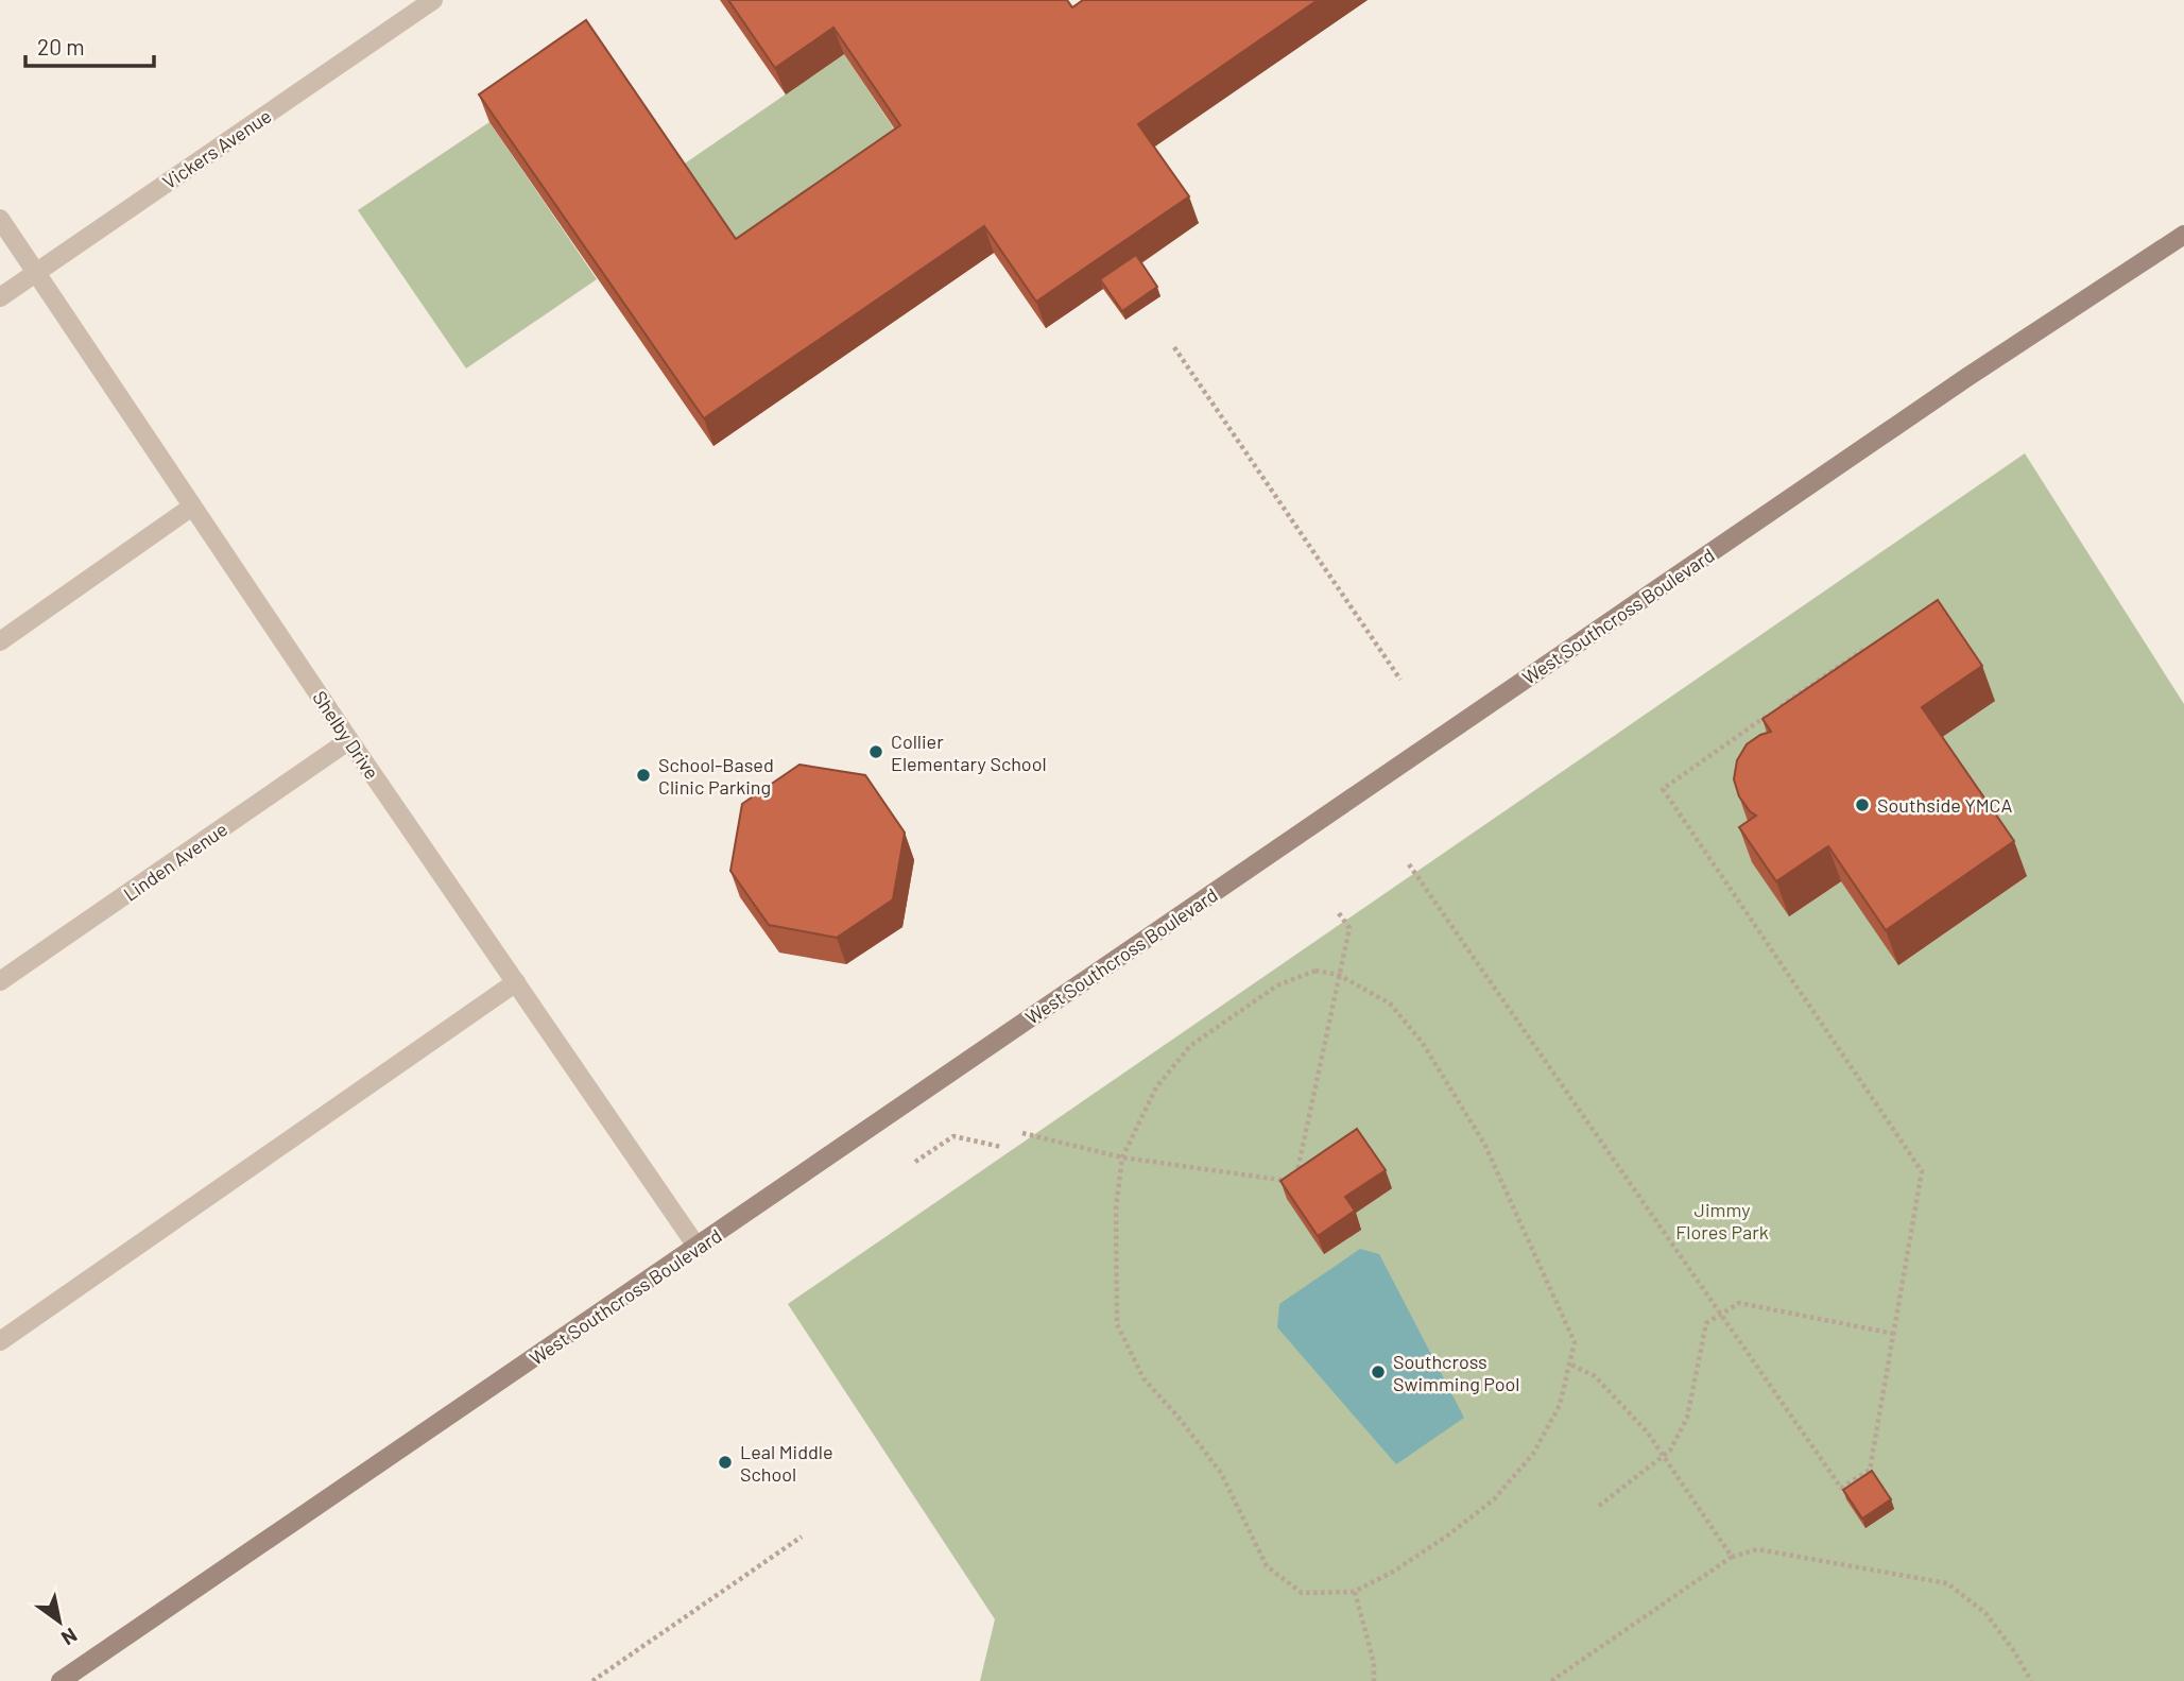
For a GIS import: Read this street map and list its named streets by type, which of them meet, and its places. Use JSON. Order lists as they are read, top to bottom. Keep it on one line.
{"streets":{"main road":["West Southcross Boulevard"],"street":["Vickers Avenue","Shelby Drive","Linden Avenue"]},"crossings":[["Vickers Avenue","Shelby Drive"],["West Southcross Boulevard","Shelby Drive"],["Shelby Drive","Linden Avenue"]],"parks":["Jimmy Flores Park"],"places":["Collier Elementary School","School-Based Clinic Parking","Southside YMCA","Southcross Swimming Pool","Leal Middle School"],"scale_bar":"20 m","north":"bottom right"}
